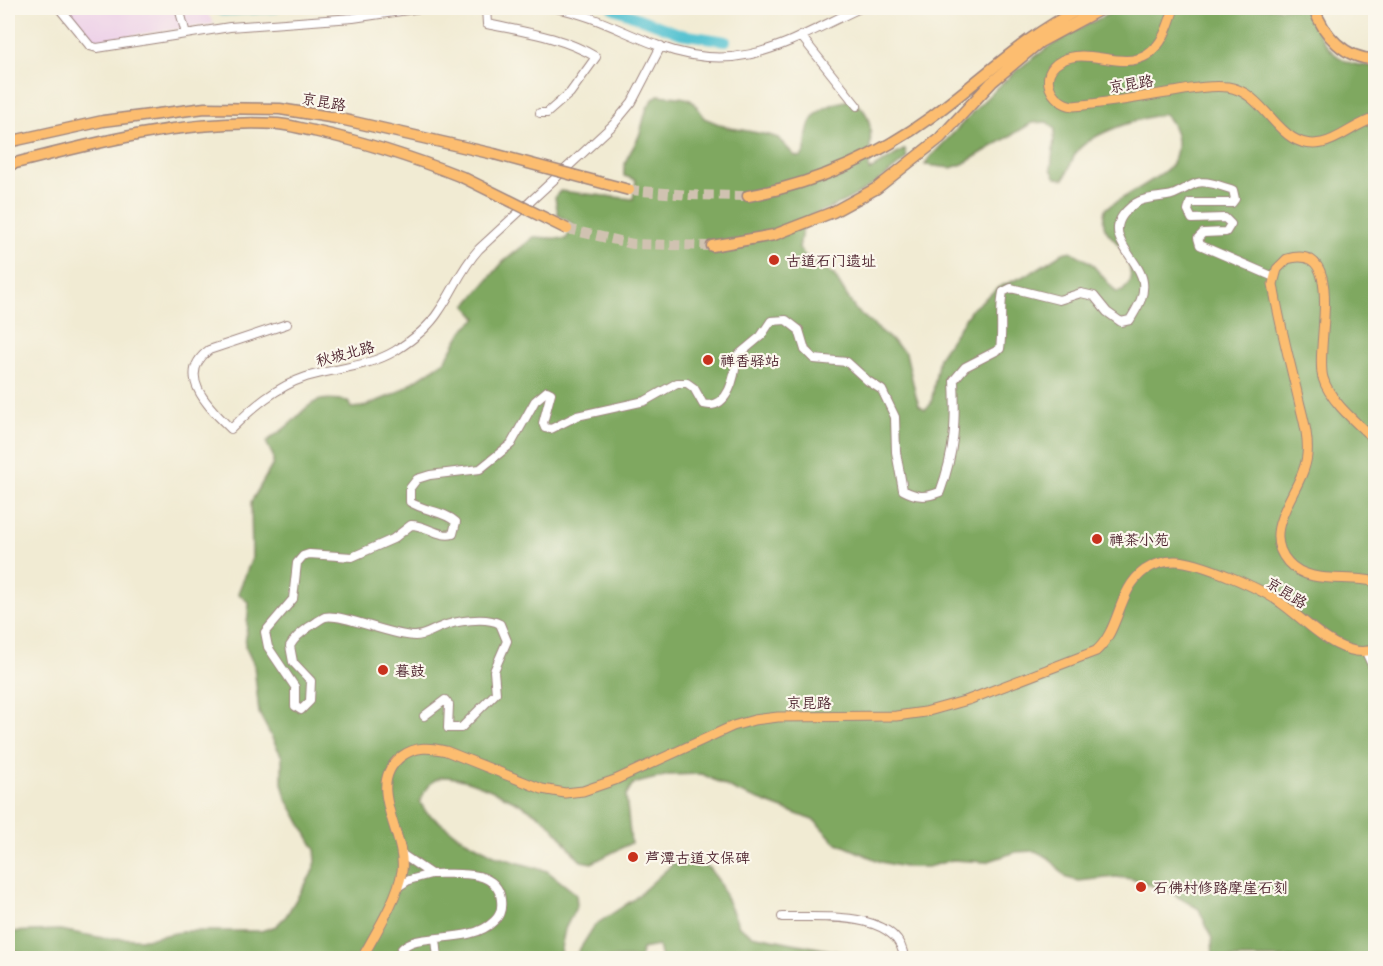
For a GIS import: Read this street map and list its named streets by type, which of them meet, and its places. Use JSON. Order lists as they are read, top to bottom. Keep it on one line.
{"streets":{"highway":["京昆路"],"street":["秋坡北路"]},"places":["古道石门遗址","禅香驿站","禅茶小苑","暮鼓","芦潭古道文保碑","石佛村修路摩崖石刻"]}
